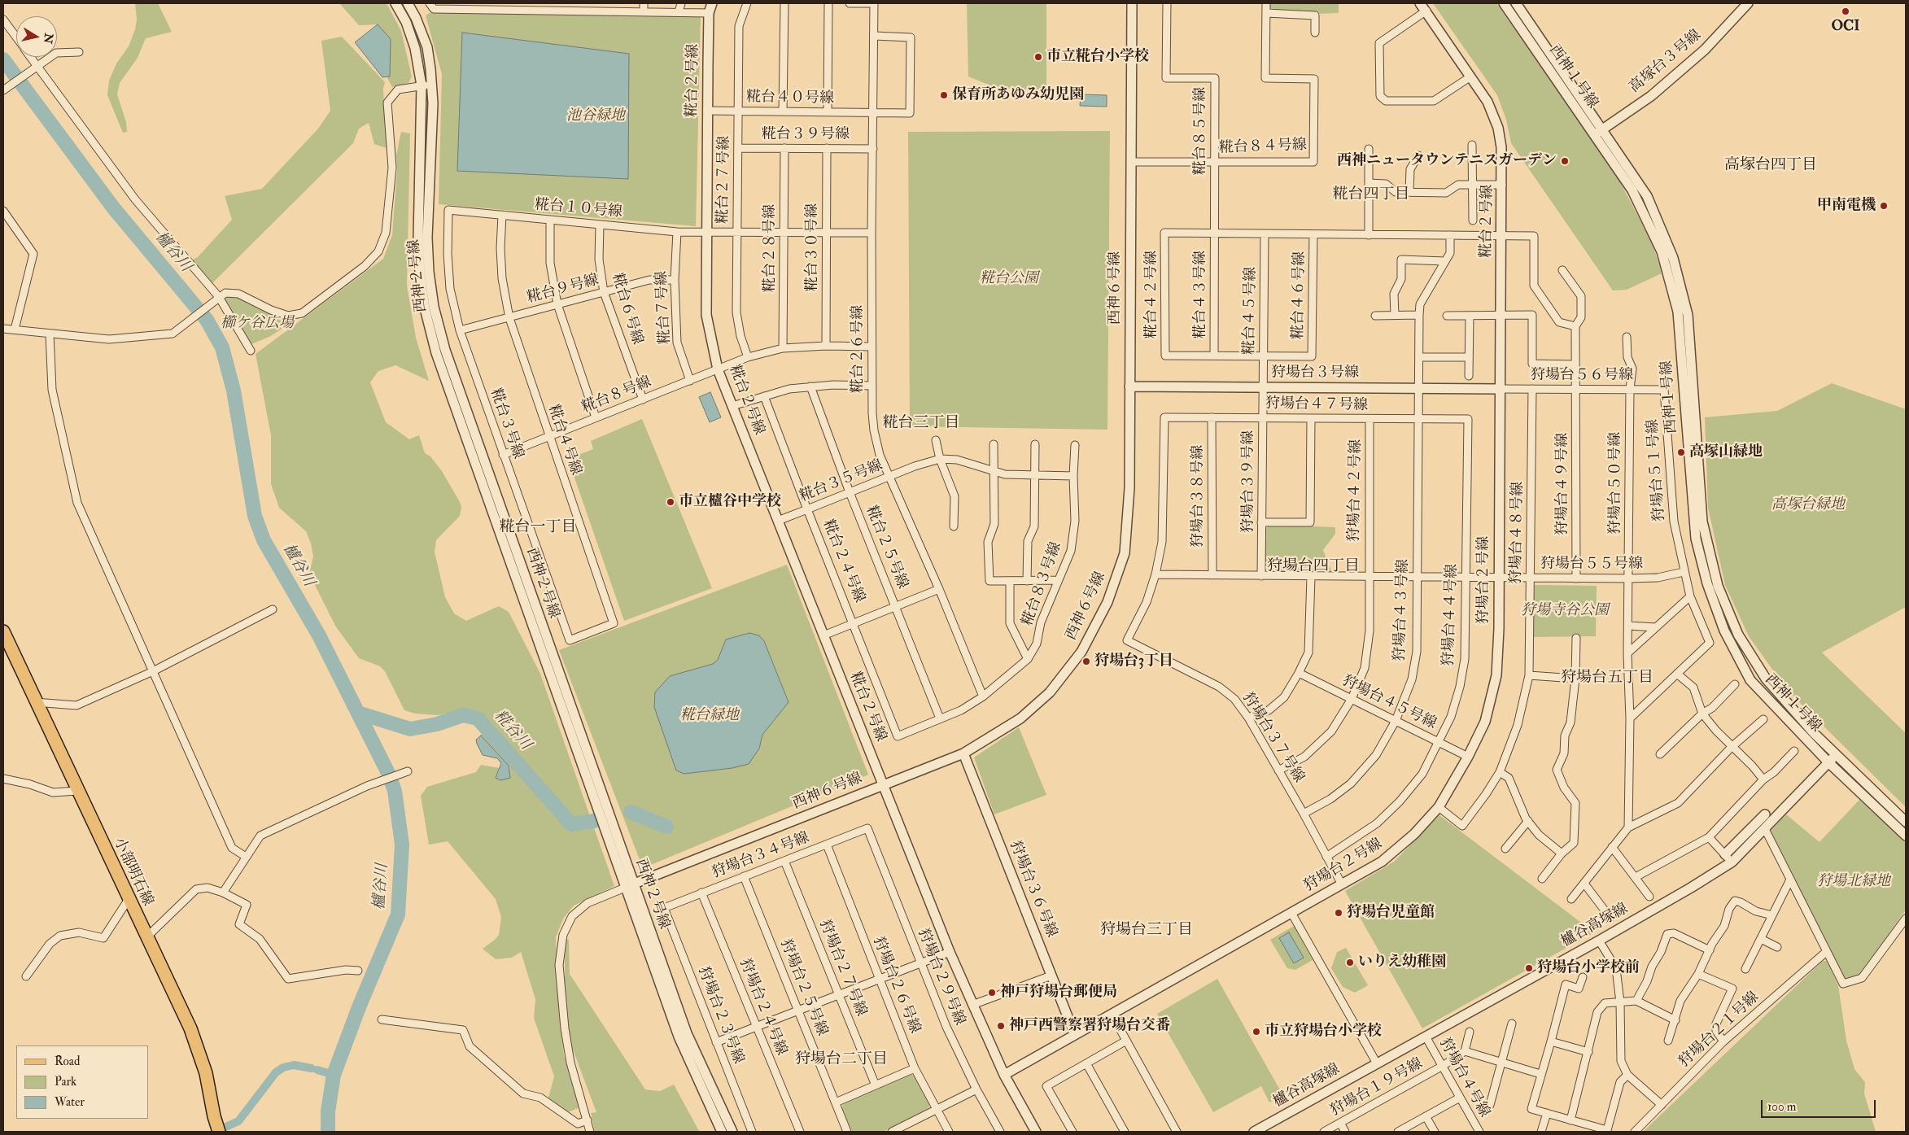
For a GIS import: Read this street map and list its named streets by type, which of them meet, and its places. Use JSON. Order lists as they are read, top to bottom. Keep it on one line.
{"streets":{"main road":["小部明石線"],"street":["高塚台３号線","西神１号線","糀台２号線","糀台４０号線","糀台８５号線","糀台３９号線","糀台８４号線","糀台２７号線","糀台１０号線","糀台３０号線","糀台２８号線","西神２号線","西神６号線","糀台９号線","糀台４２号線","糀台４３号線","糀台４６号線","糀台７号線","糀台６号線","糀台４５号線","糀台２６号線","狩場台３号線","狩場台５６号線","糀台８号線","狩場台４７号線","糀台３号線","糀台４号線","狩場台５１号線","糀台３５号線","狩場台３９号線","狩場台５０号線","狩場台４９号線","狩場台４２号線","狩場台３８号線","狩場台４８号線","糀台２５号線","糀台２４号線","狩場台５５号線","狩場台２号線","糀台８３号線","狩場台４３号線","狩場台４４号線","狩場台４５号線","狩場台３７号線","狩場台３４号線","狩場台３６号線","櫨谷高塚線","狩場台２７号線","狩場台２９号線","狩場台２６号線","狩場台２５号線","狩場台２４号線","狩場台２３号線","狩場台２１号線","狩場台４号線","狩場台１９号線"]},"crossings":[["高塚台３号線","西神１号線"],["西神１号線","櫨谷高塚線"],["糀台２号線","糀台４０号線"],["糀台２号線","糀台１０号線"],["糀台２号線","西神６号線"],["糀台２号線","狩場台３号線"],["糀台２号線","狩場台５６号線"],["糀台２号線","糀台８号線"],["糀台２号線","糀台３５号線"],["糀台２号線","狩場台２号線"],["糀台４０号線","糀台２７号線"],["糀台４０号線","糀台２６号線"],["糀台８５号線","糀台８４号線"],["糀台８５号線","糀台４２号線"],["糀台８５号線","糀台４３号線"],["糀台３９号線","糀台２７号線"],["糀台３９号線","糀台３０号線"],["糀台３９号線","糀台２８号線"],["糀台３９号線","糀台２６号線"],["糀台８４号線","西神６号線"],["糀台２７号線","糀台１０号線"],["糀台２７号線","糀台８号線"],["糀台１０号線","糀台３０号線"],["糀台１０号線","糀台２８号線"],["糀台１０号線","糀台７号線"],["糀台１０号線","糀台６号線"],["糀台１０号線","糀台２６号線"],["糀台１０号線","糀台３号線"],["糀台１０号線","糀台４号線"],["糀台３０号線","糀台８号線"],["糀台２８号線","糀台８号線"],["西神２号線","西神６号線"],["西神６号線","狩場台３号線"],["西神６号線","狩場台３６号線"],["糀台９号線","糀台７号線"],["糀台９号線","糀台６号線"],["糀台９号線","糀台３号線"],["糀台９号線","糀台４号線"],["糀台４２号線","糀台４３号線"],["糀台４６号線","糀台４５号線"],["糀台７号線","糀台８号線"],["糀台６号線","糀台８号線"],["糀台４５号線","狩場台３号線"],["糀台４５号線","狩場台３９号線"],["糀台２６号線","糀台８号線"],["糀台２６号線","糀台３５号線"],["糀台２６号線","糀台８３号線"],["狩場台３号線","狩場台５６号線"],["狩場台３号線","狩場台３９号線"],["狩場台３号線","狩場台２号線"],["狩場台３号線","狩場台４３号線"],["狩場台５６号線","狩場台５１号線"],["狩場台５６号線","狩場台５０号線"],["狩場台５６号線","狩場台４９号線"],["狩場台５６号線","狩場台４８号線"],["狩場台５６号線","狩場台２号線"],["糀台８号線","糀台３号線"],["糀台８号線","糀台４号線"],["狩場台４７号線","狩場台３９号線"],["狩場台４７号線","狩場台４２号線"],["狩場台４７号線","狩場台３８号線"],["狩場台４７号線","狩場台４３号線"],["狩場台４７号線","狩場台４４号線"],["狩場台４７号線","狩場台３７号線"],["糀台３号線","糀台４号線"],["狩場台５１号線","狩場台５５号線"],["糀台３５号線","糀台２５号線"],["糀台３５号線","糀台２４号線"],["狩場台３９号線","狩場台５５号線"],["狩場台５０号線","狩場台５５号線"],["狩場台４９号線","狩場台５５号線"],["狩場台４２号線","狩場台５５号線"],["狩場台４２号線","狩場台４５号線"],["狩場台４２号線","狩場台３７号線"],["狩場台３８号線","狩場台５５号線"],["狩場台４８号線","狩場台５５号線"],["狩場台４８号線","狩場台２号線"],["糀台２５号線","糀台８３号線"],["糀台２４号線","糀台８３号線"],["狩場台５５号線","狩場台２号線"],["狩場台５５号線","狩場台４３号線"],["狩場台５５号線","狩場台４４号線"],["狩場台５５号線","狩場台３７号線"],["狩場台２号線","狩場台４５号線"],["狩場台２号線","狩場台３７号線"],["狩場台２号線","狩場台３６号線"],["狩場台４３号線","狩場台４５号線"],["狩場台４３号線","狩場台３７号線"],["狩場台４４号線","狩場台４５号線"],["狩場台４４号線","狩場台３７号線"],["狩場台３４号線","狩場台２７号線"],["狩場台３４号線","狩場台２９号線"],["狩場台３４号線","狩場台２６号線"],["狩場台３４号線","狩場台２５号線"],["狩場台３４号線","狩場台２４号線"],["狩場台３４号線","狩場台２３号線"],["櫨谷高塚線","狩場台４号線"],["狩場台４号線","狩場台１９号線"]],"districts":["高塚台四丁目","糀台四丁目","糀台三丁目","糀台一丁目","狩場台四丁目","狩場台五丁目","狩場台三丁目","狩場台二丁目"],"water":["櫨谷川","糀谷川"],"parks":["池谷緑地","糀台公園","櫛ケ谷広場","高塚台緑地","狩場寺谷公園","糀台緑地","狩場北緑地"],"places":["OCI","市立糀台小学校","保育所あゆみ幼児園","西神ニュータウンテニスガーデン","甲南電機","高塚山緑地","市立櫨谷中学校","狩場台3丁目","狩場台児童館","いりえ幼稚園","狩場台小学校前","神戸狩場台郵便局","神戸西警察署狩場台交番","市立狩場台小学校"],"legend":["Road","Park","Water"],"scale_bar":"100 m","north":"right"}
